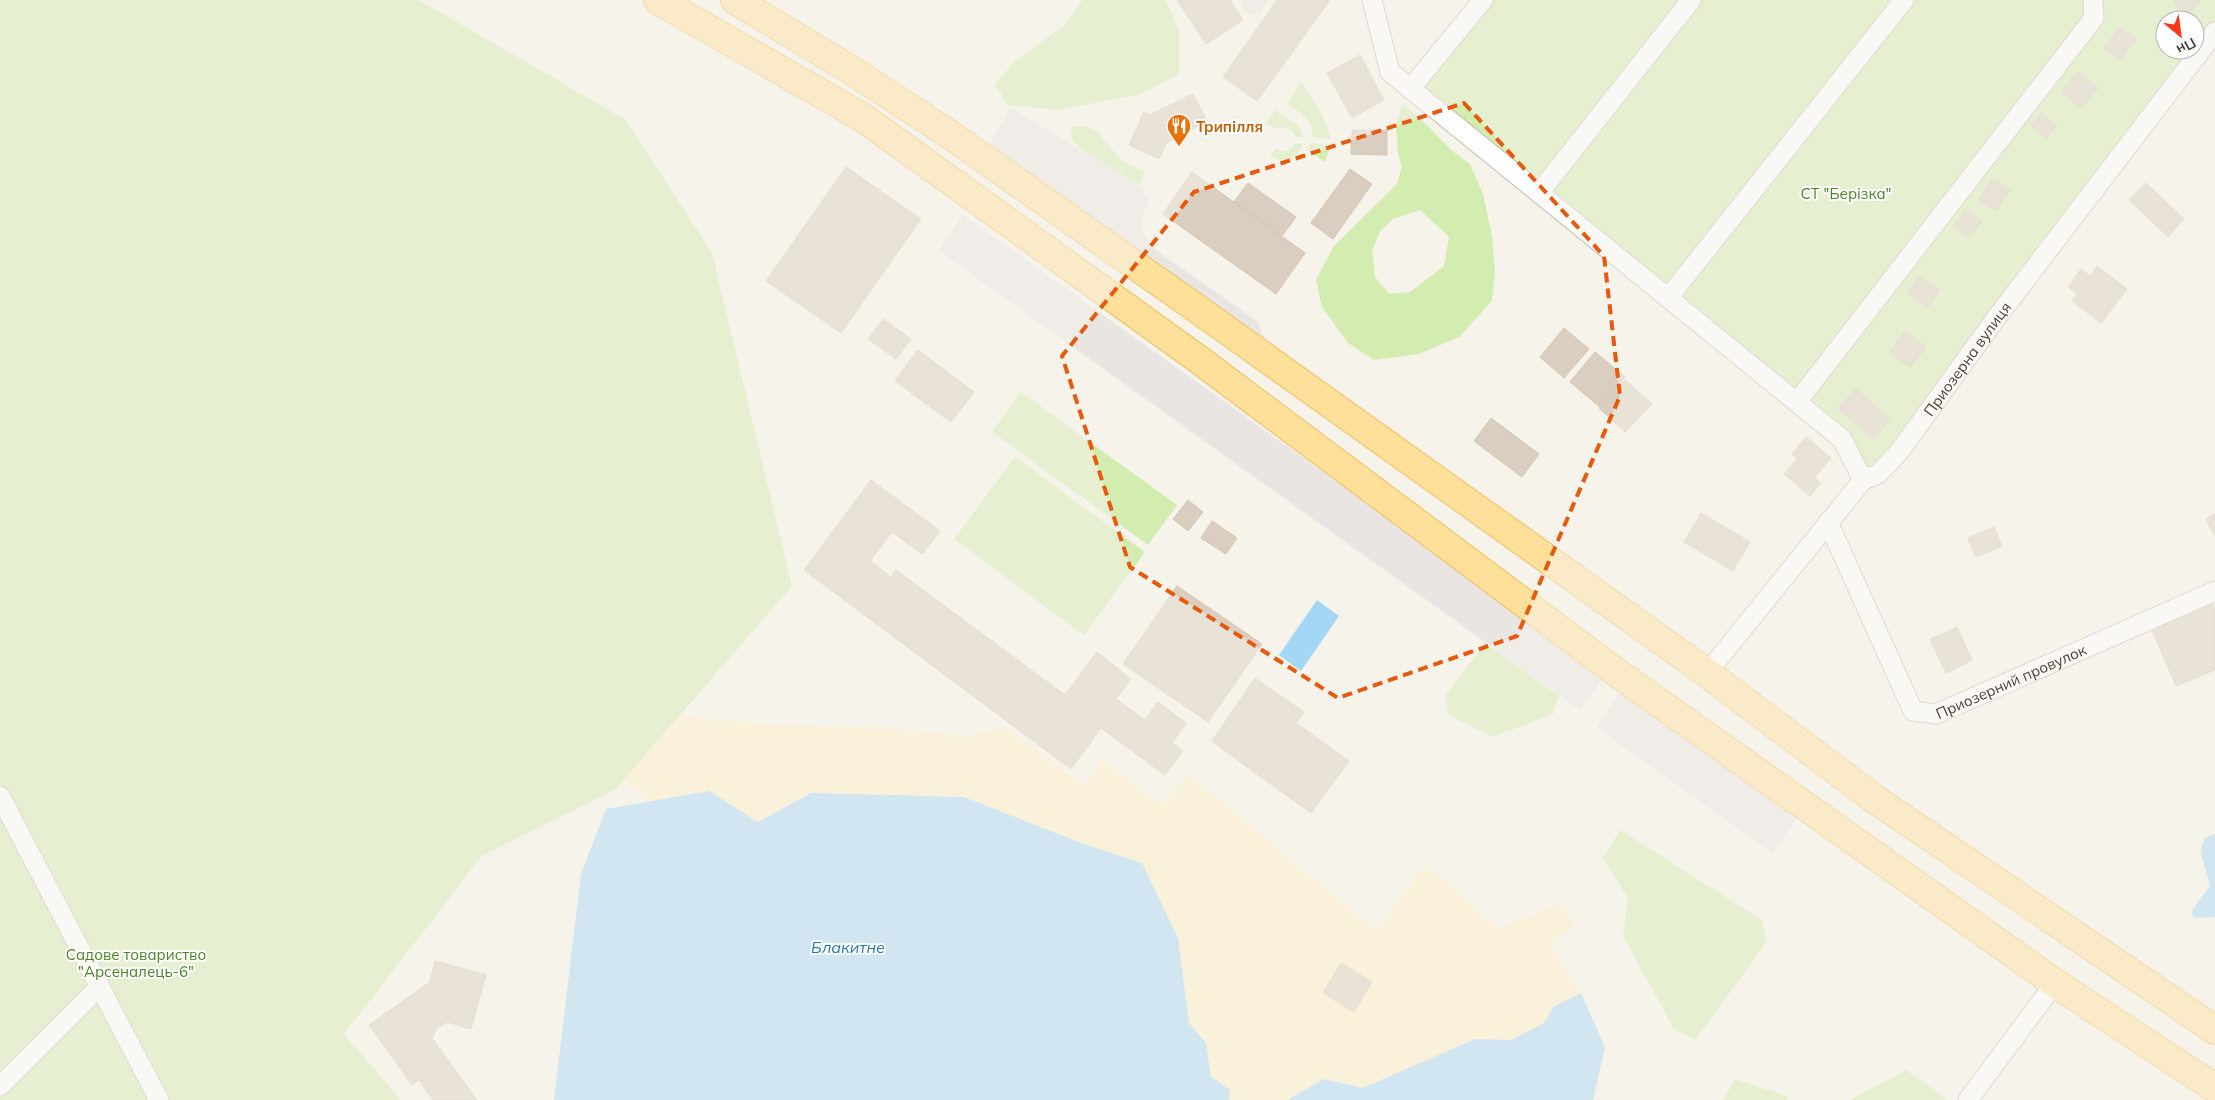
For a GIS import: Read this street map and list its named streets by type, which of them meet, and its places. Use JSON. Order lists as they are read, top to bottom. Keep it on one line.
{"streets":{"street":["Приозерна вулиця","Приозерний провулок"]},"crossings":[["Приозерна вулиця","Приозерний провулок"]],"water":["Блакитне"],"parks":["СТ \"Берізка\"","Садове товариство \"Арсеналець-6\""],"places":{"restaurant":["Трипілля"]},"north":"bottom right"}
